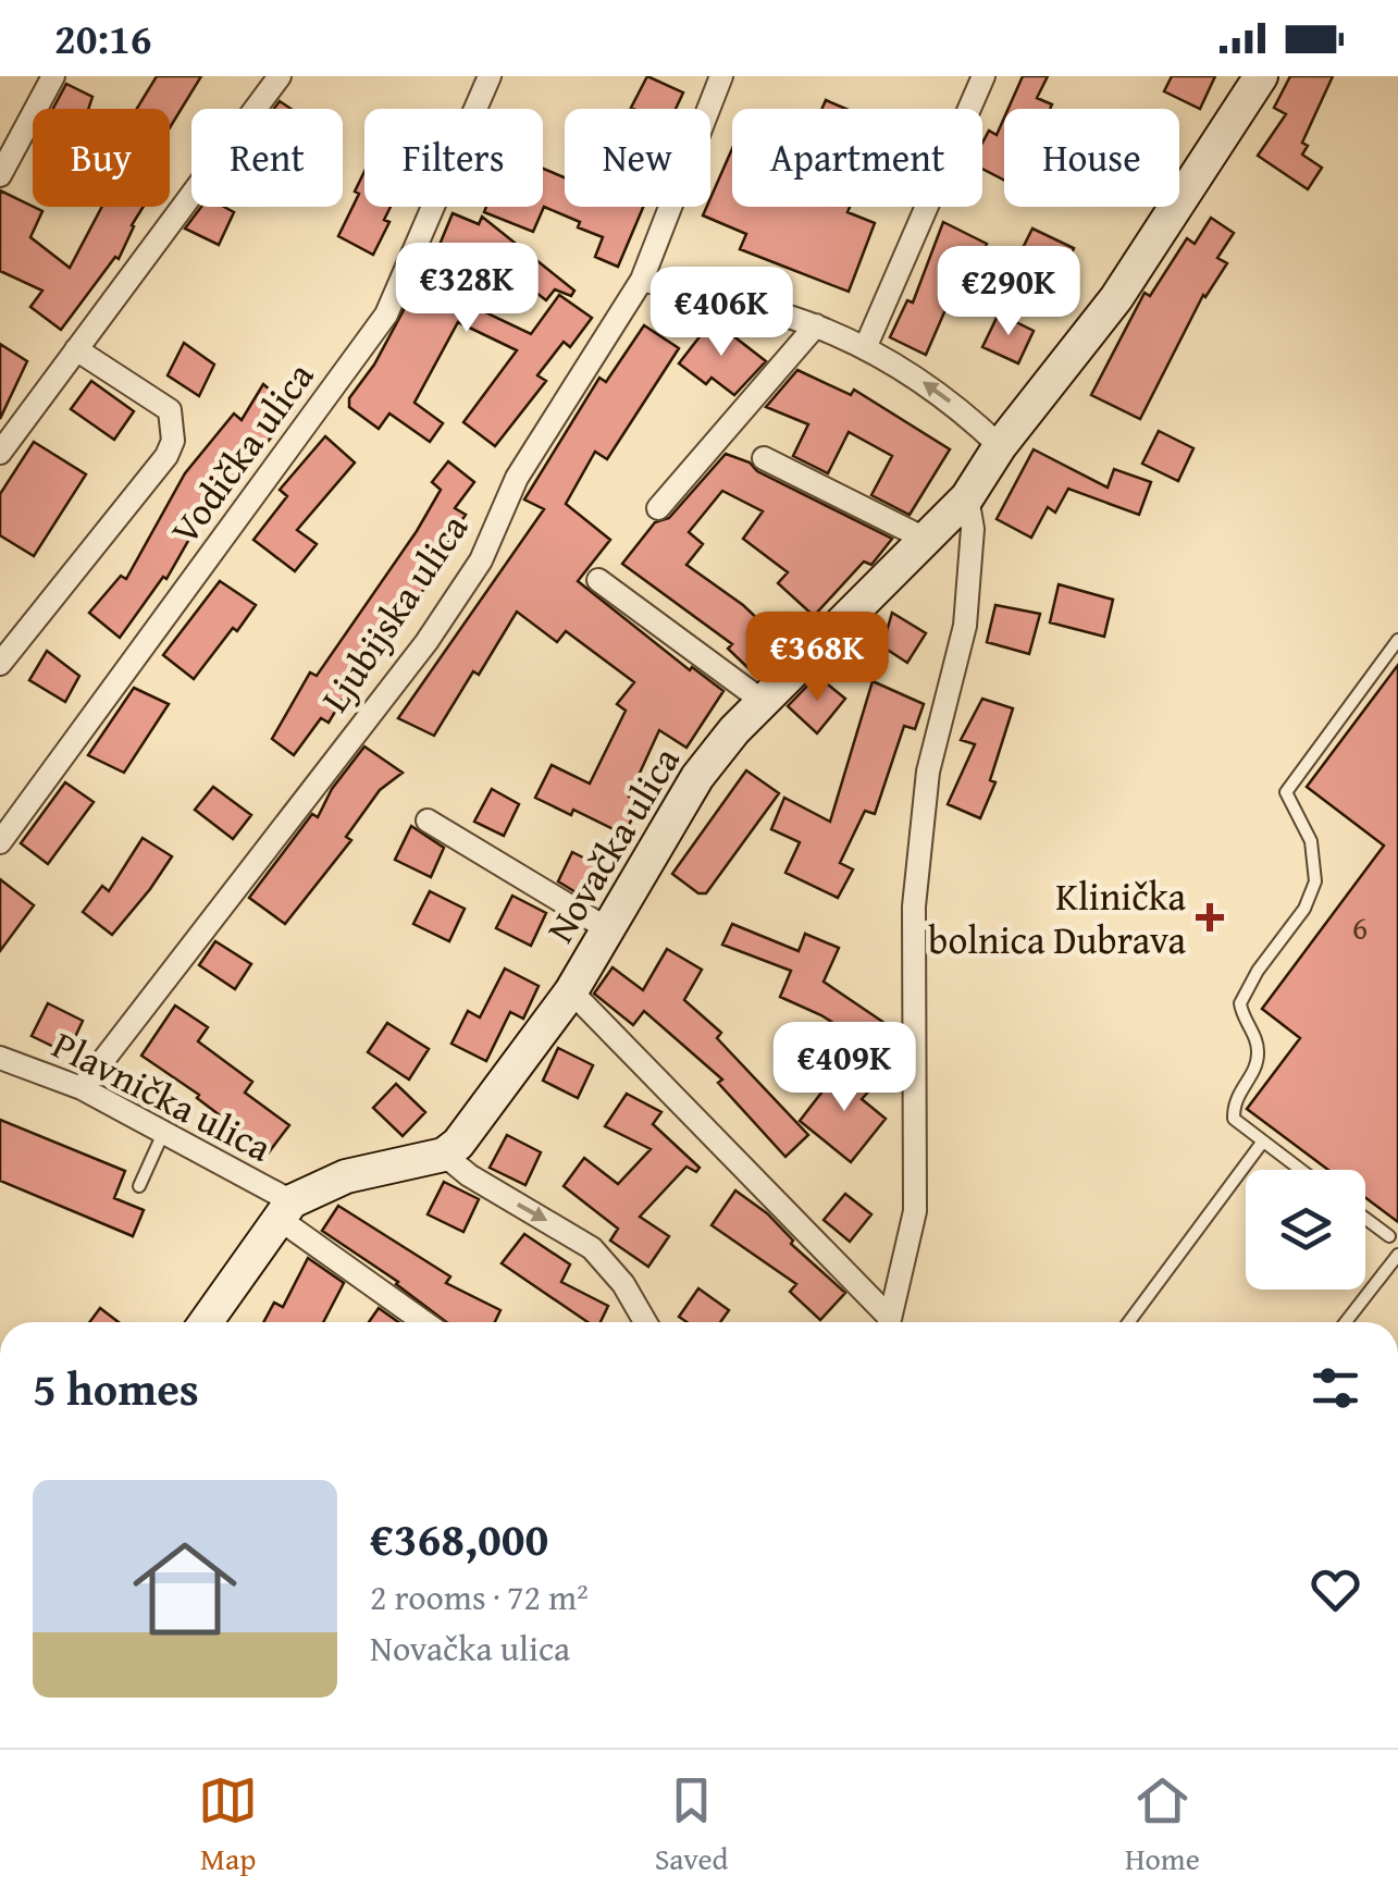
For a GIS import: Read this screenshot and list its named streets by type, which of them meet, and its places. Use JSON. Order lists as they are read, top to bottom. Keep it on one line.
{"streets":{"street":["Vodička ulica","Ljubijska ulica","Novačka ulica","Plavnička ulica"]},"crossings":[["Ljubijska ulica","Plavnička ulica"]],"places":{"health":["Klinička bolnica Dubrava"]},"house_numbers":["6"],"page":{"status":"20:16","chip":["Buy","Rent","Filters","New","Apartment","House"],"price":["€328K","€290K","€406K","€368K","€409K"],"heading":"5 homes","list":[{"name":"€368,000","note":"2 rooms · 72 m² · Novačka ulica"}],"tabs":["Map","Saved","Home"]}}
